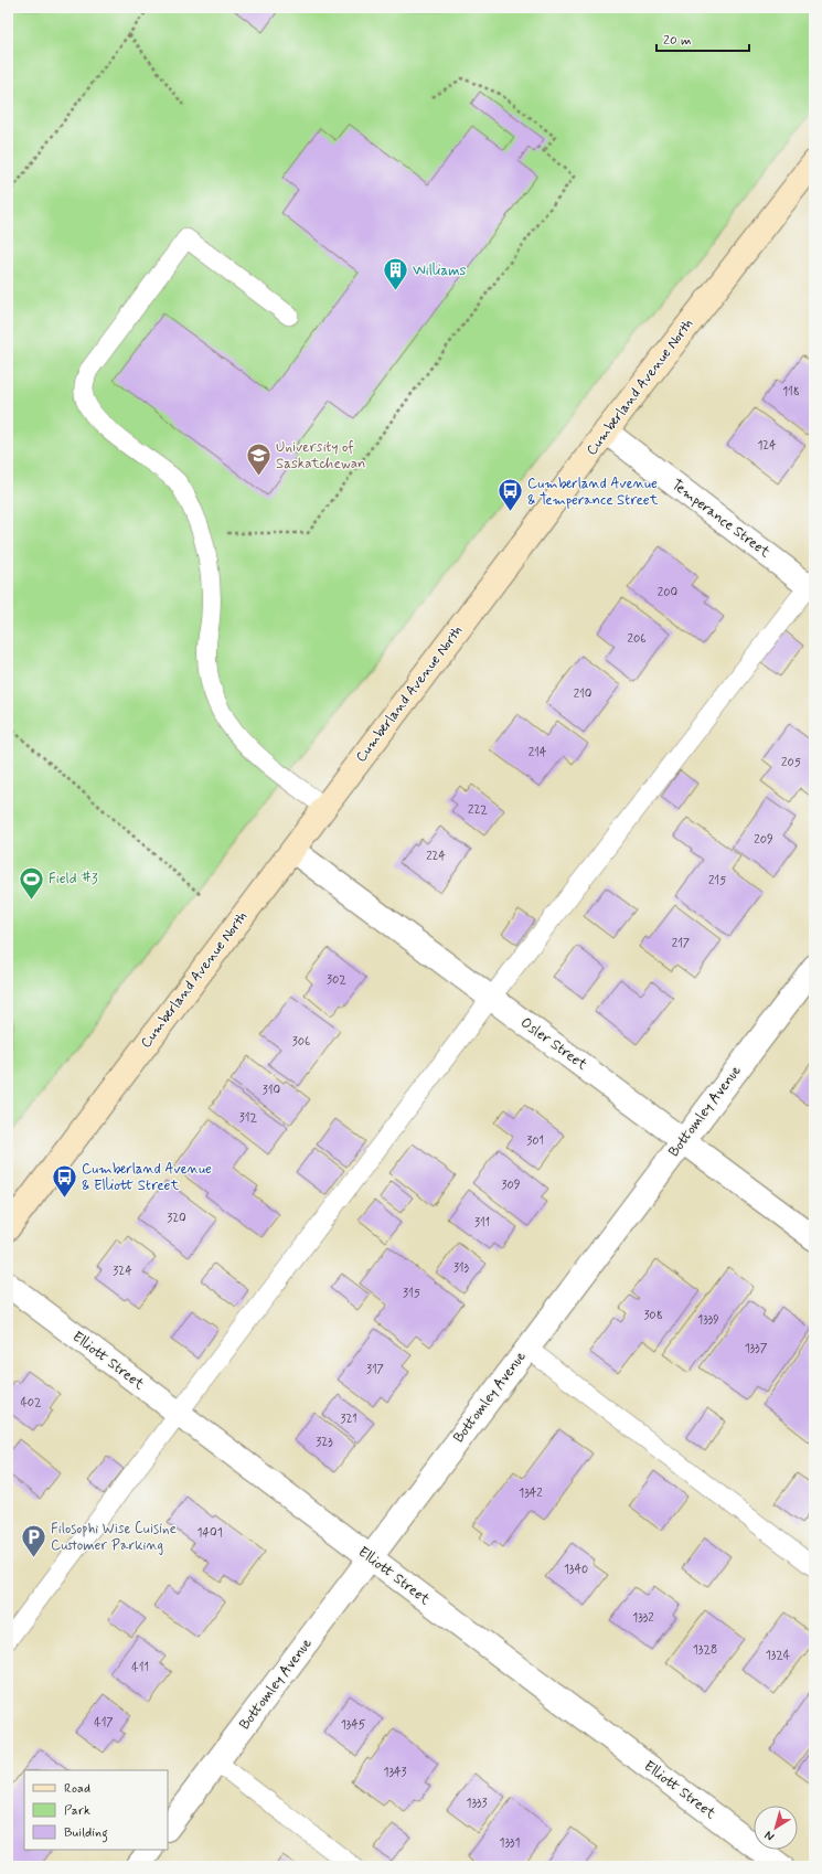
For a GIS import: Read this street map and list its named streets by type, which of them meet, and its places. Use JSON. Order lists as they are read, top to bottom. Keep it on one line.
{"streets":{"main road":["Cumberland Avenue North"],"street":["Temperance Street","Osler Street","Bottomley Avenue","Elliott Street"]},"crossings":[["Cumberland Avenue North","Temperance Street"],["Cumberland Avenue North","Osler Street"],["Osler Street","Bottomley Avenue"],["Bottomley Avenue","Elliott Street"]],"places":{"building":["Williams"],"school or university":["University of Saskatchewan"],"bus stop":["Cumberland Avenue & Temperance Street","Cumberland Avenue & Elliott Street"],"sports":["Field #3"],"parking":["Filosophi Wise Cuisine Customer Parking"]},"house_numbers":["118","124","200","206","210","214","205","222","209","224","215","217","302","306","310","312","301","309","320","311","313","324","315","308","1339","1337","317","402","321","323","1342","1401","1340","1332","1328","1324","411","417","1345","1343","1333","1331"],"legend":["Road","Park","Building"],"scale_bar":"20 m","north":"bottom left"}
